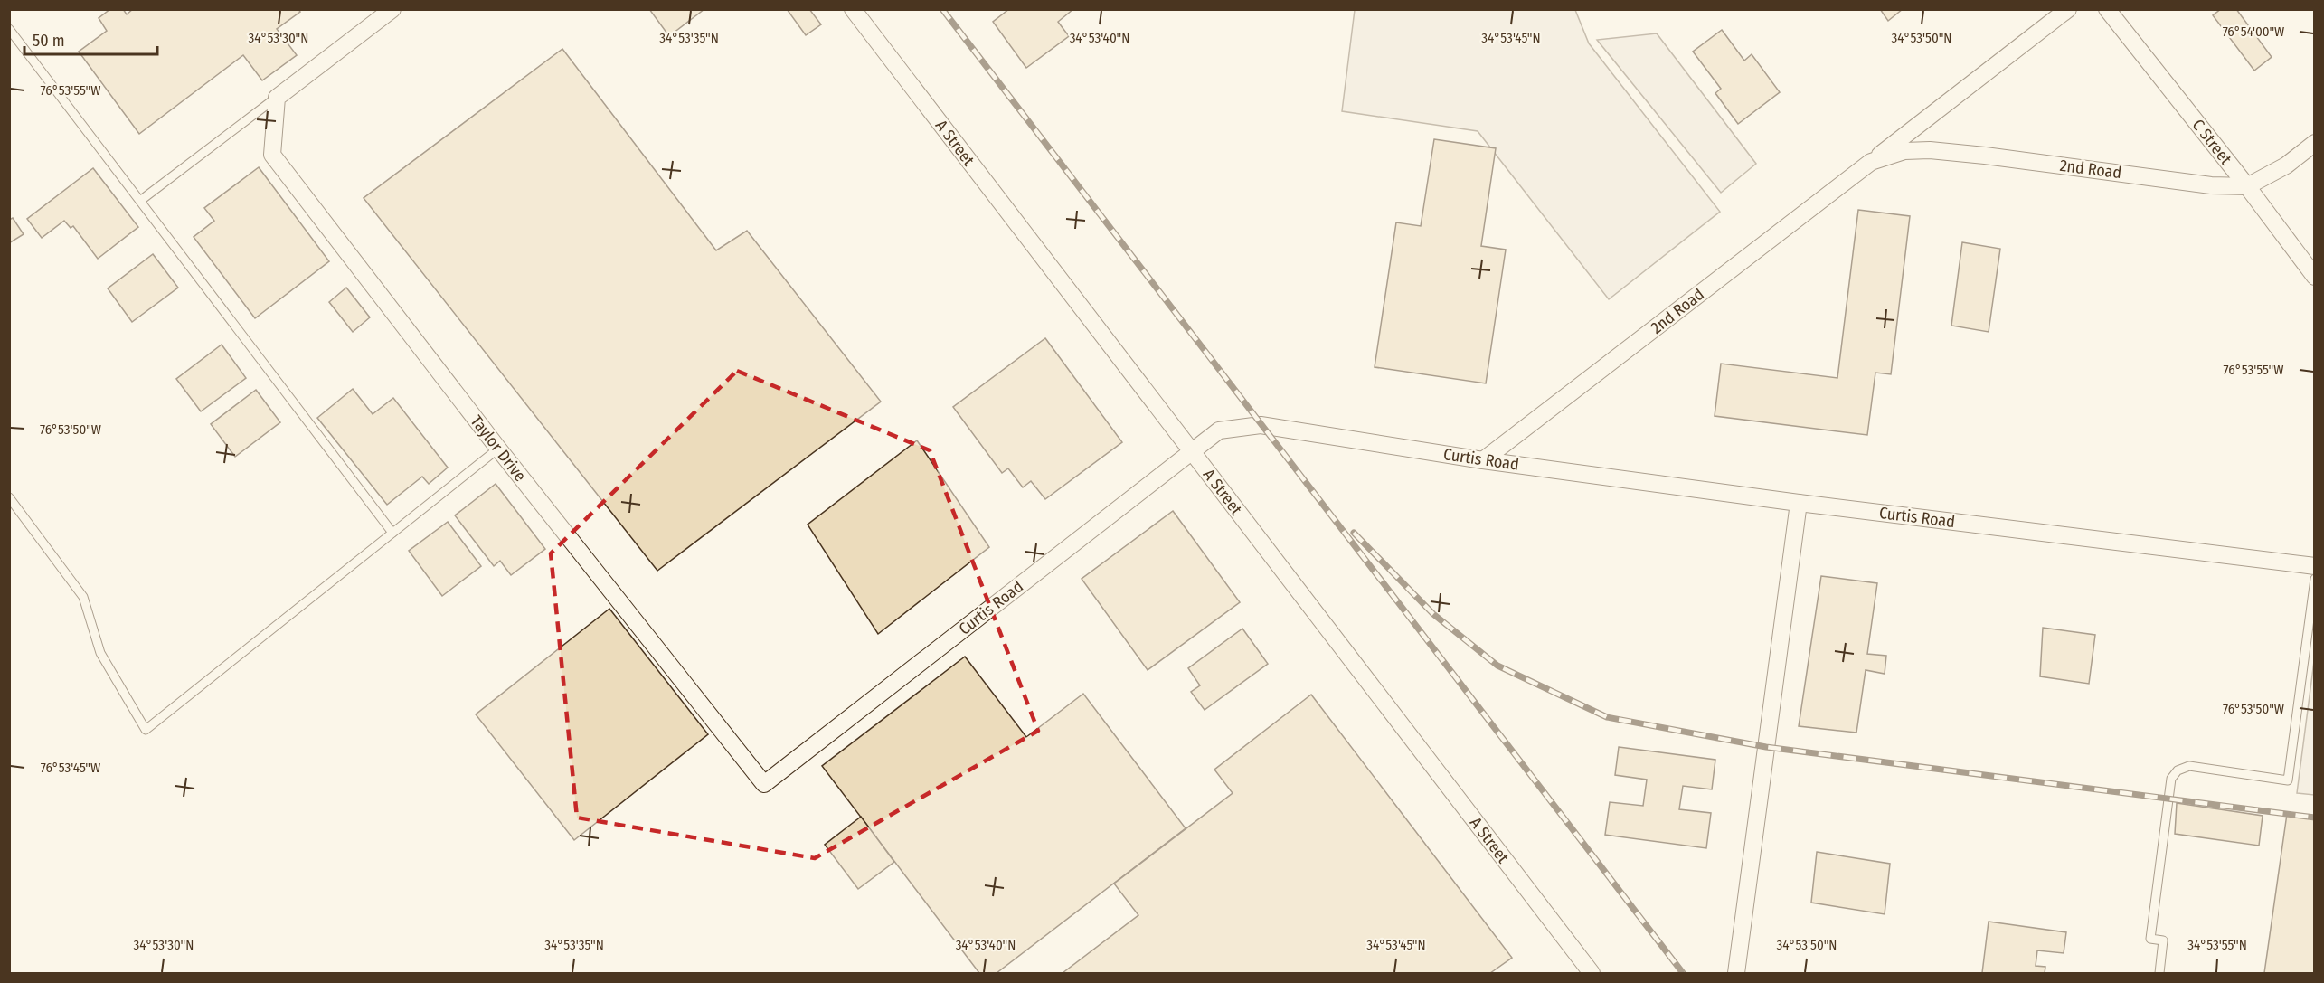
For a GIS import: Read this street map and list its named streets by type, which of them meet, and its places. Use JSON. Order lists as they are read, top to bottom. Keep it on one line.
{"streets":{"street":["C Street","A Street","2nd Road","Taylor Drive","Curtis Road"]},"crossings":[["C Street","2nd Road"],["A Street","Curtis Road"],["2nd Road","Curtis Road"],["Taylor Drive","Curtis Road"]],"scale_bar":"50 m","coordinates":["76°54'00\"W","34°53'30\"N","34°53'35\"N","34°53'40\"N","34°53'45\"N","34°53'50\"N","76°53'55\"W","76°53'50\"W","76°53'45\"W","34°53'55\"N"]}
